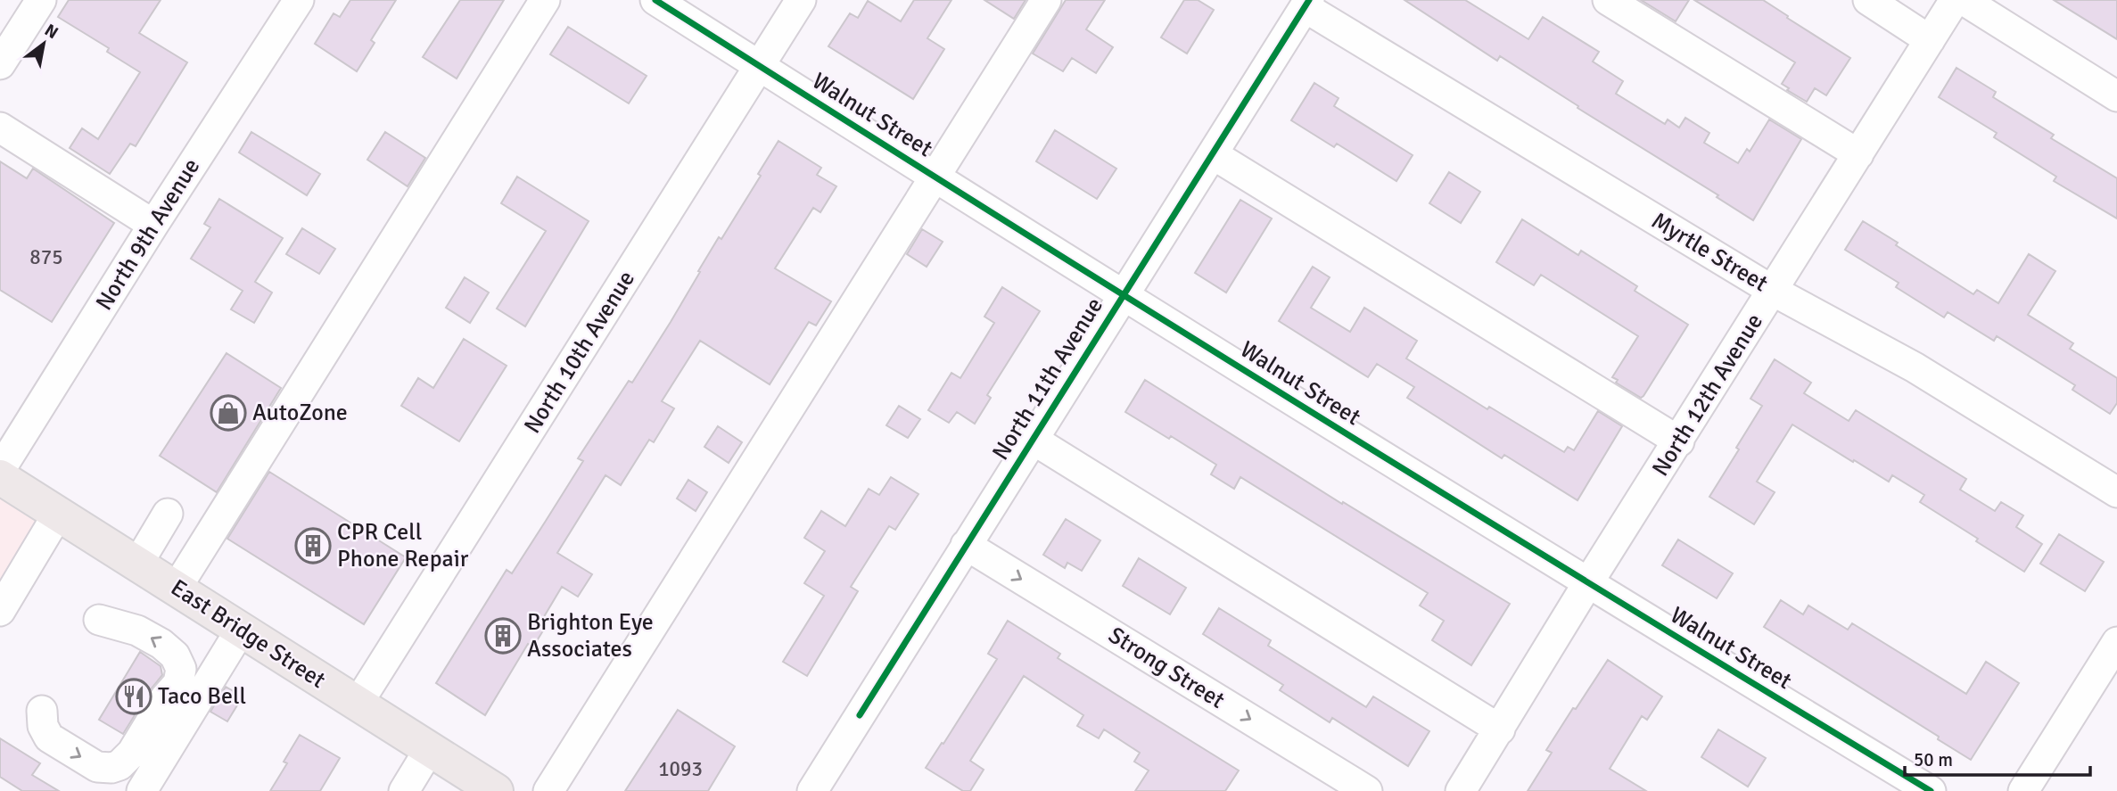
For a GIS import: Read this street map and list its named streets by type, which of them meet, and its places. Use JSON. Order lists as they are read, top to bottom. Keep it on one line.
{"streets":{"main road":["East Bridge Street"],"street":["Walnut Street","North 9th Avenue","Myrtle Street","North 10th Avenue","North 11th Avenue","North 12th Avenue","Strong Street"]},"crossings":[["Walnut Street","North 10th Avenue"],["Walnut Street","North 11th Avenue"],["Walnut Street","North 12th Avenue"],["Myrtle Street","North 11th Avenue"],["Myrtle Street","North 12th Avenue"],["North 10th Avenue","East Bridge Street"],["North 11th Avenue","Strong Street"]],"places":{"shop":["AutoZone"],"building":["CPR Cell Phone Repair","Brighton Eye Associates"],"restaurant":["Taco Bell"]},"house_numbers":["875","1093"],"scale_bar":"50 m","north":"top right"}
